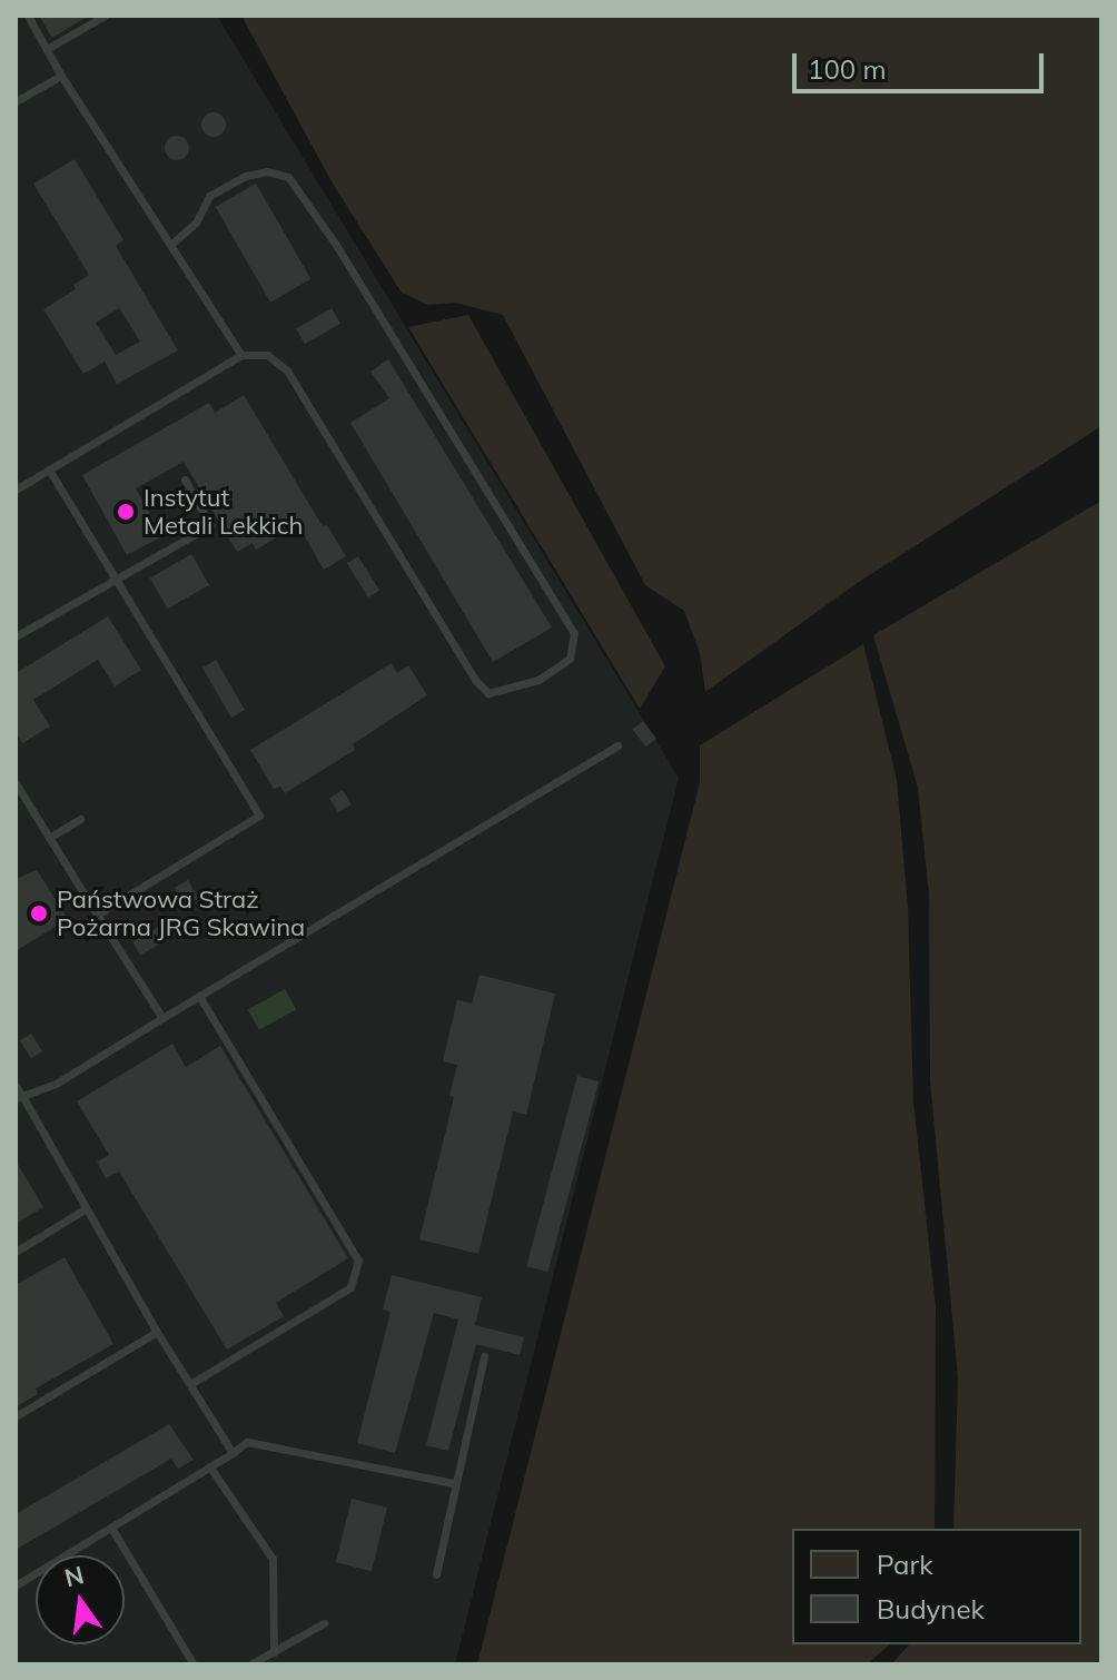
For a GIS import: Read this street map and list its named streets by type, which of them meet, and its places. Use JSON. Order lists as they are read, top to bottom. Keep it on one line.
{"places":["Instytut Metali Lekkich","Państwowa Straż Pożarna JRG Skawina"],"legend":["Park","Budynek"],"scale_bar":"100 m","north":"top"}
